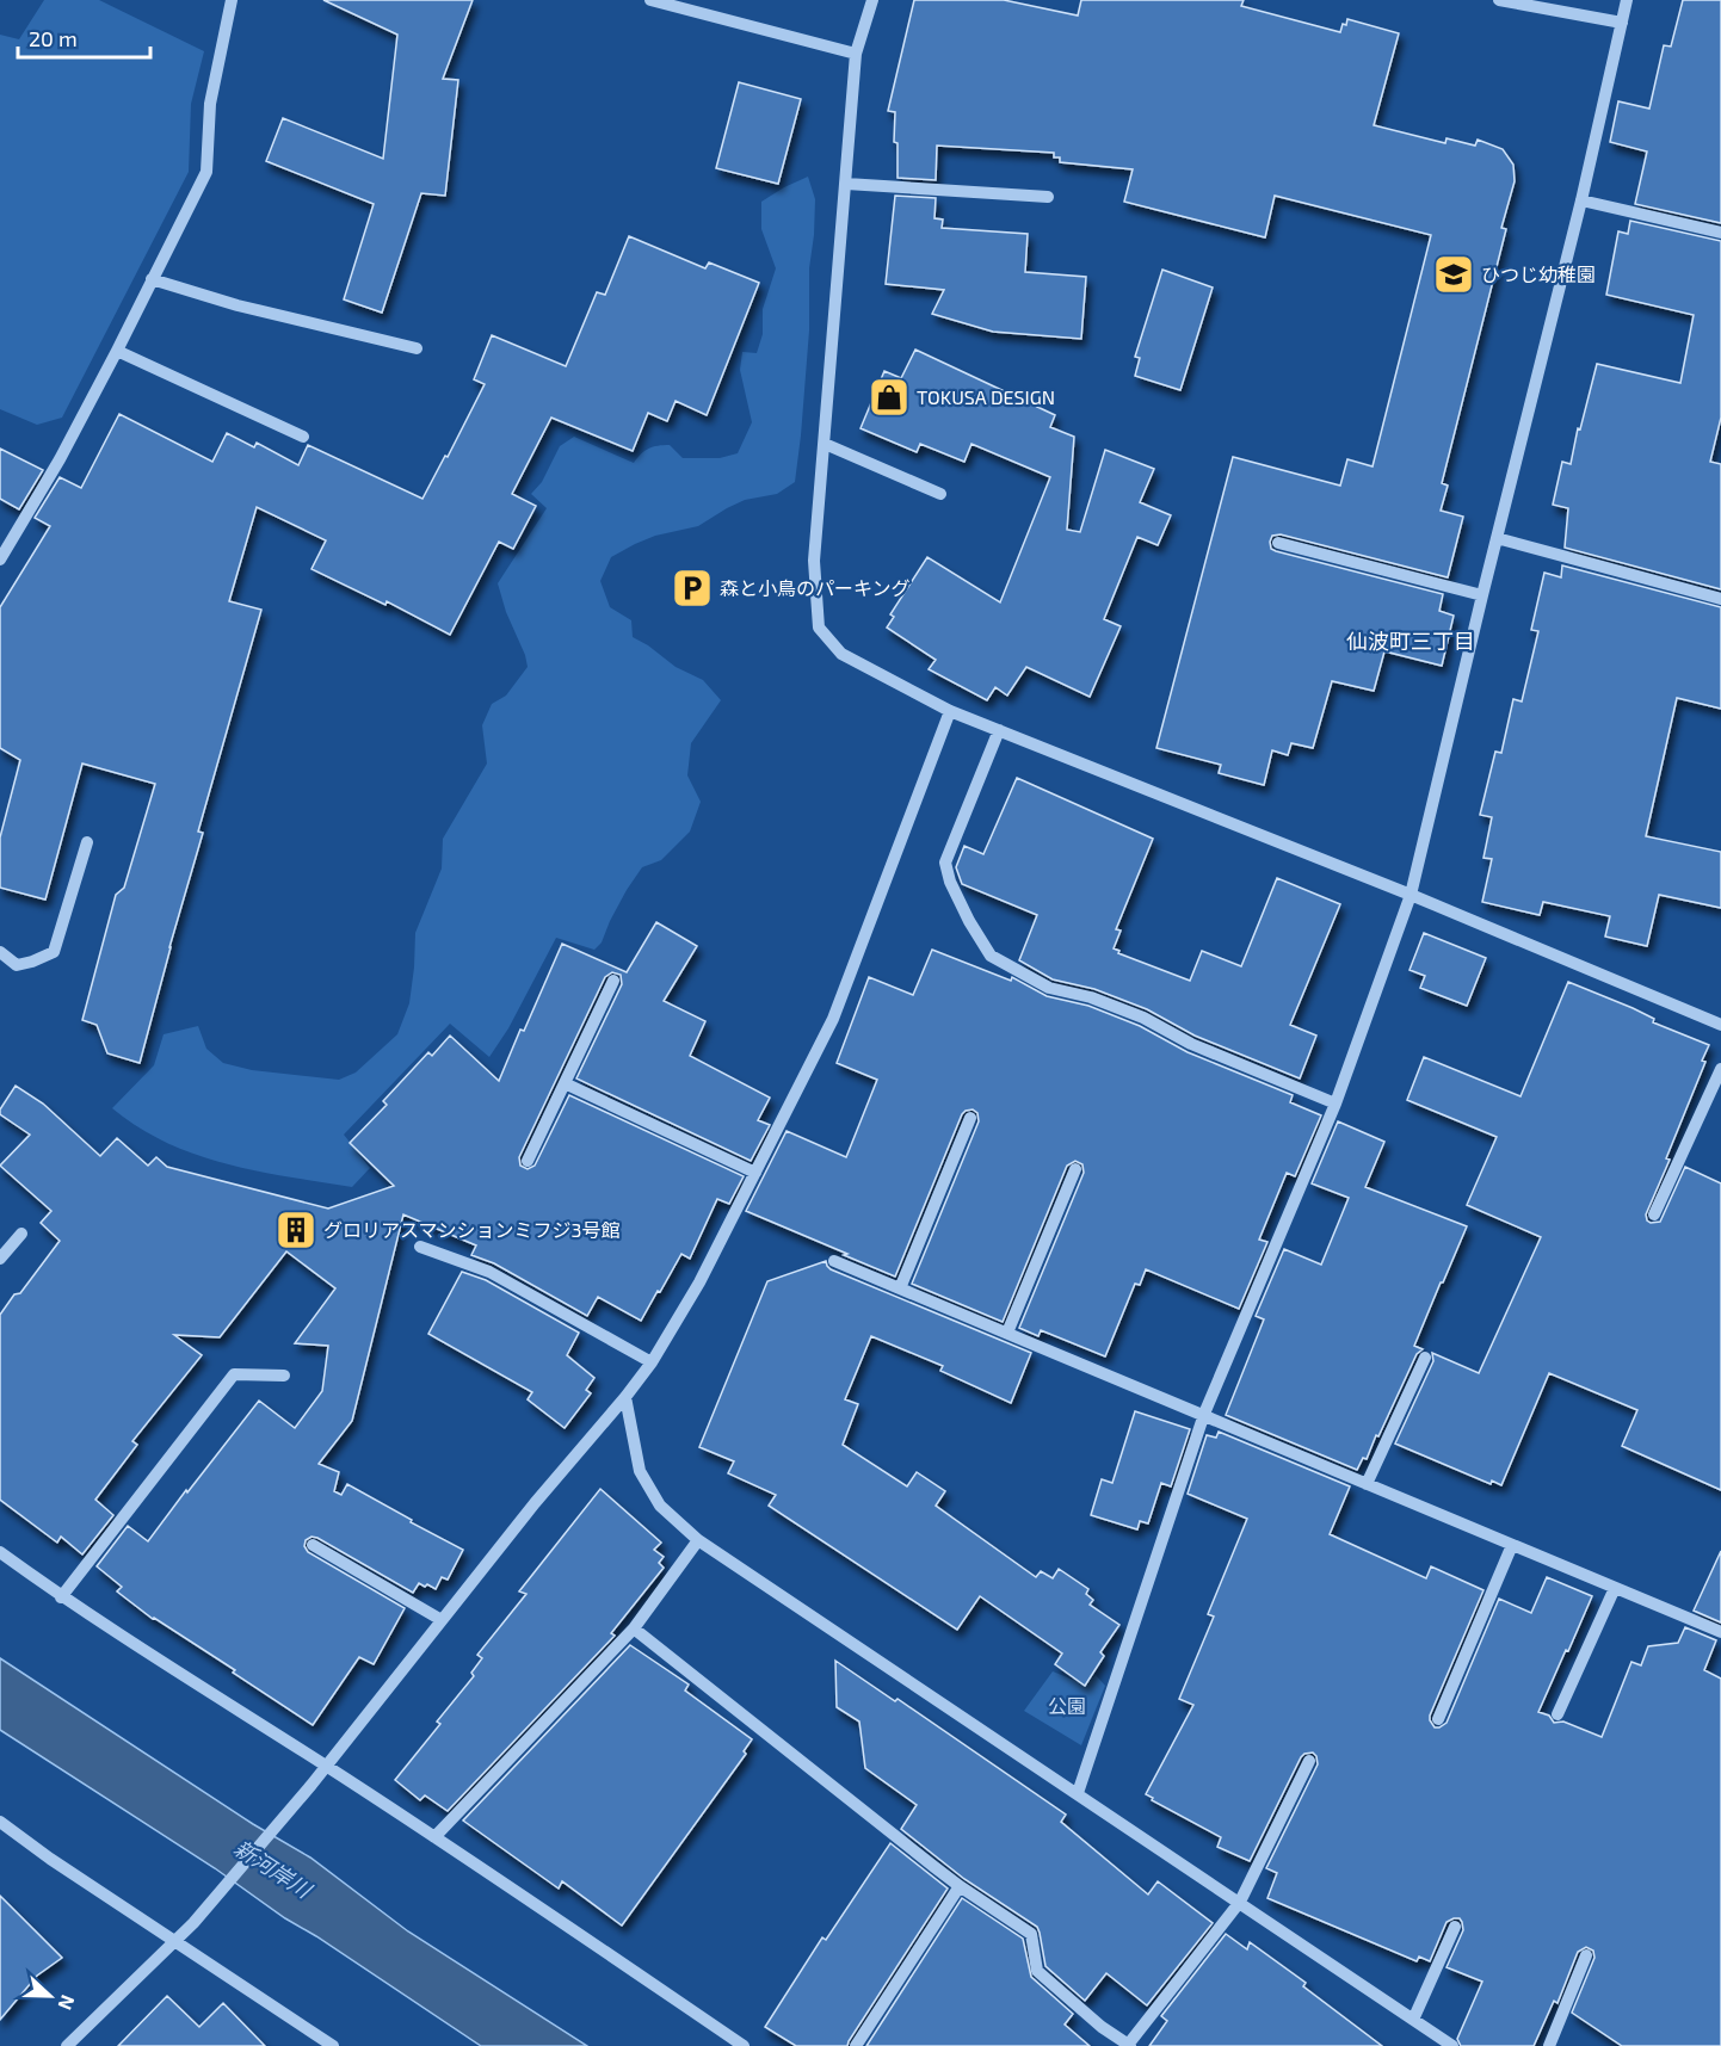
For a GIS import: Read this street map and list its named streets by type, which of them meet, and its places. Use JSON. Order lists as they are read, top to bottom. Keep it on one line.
{"districts":["仙波町三丁目"],"water":["新河岸川"],"parks":["公園"],"places":{"school or university":["ひつじ幼稚園"],"shop":["TOKUSA DESIGN"],"parking":["森と小鳥のパーキング"],"building":["グロリアスマンションミフジ3号館"]},"scale_bar":"20 m","north":"right"}
